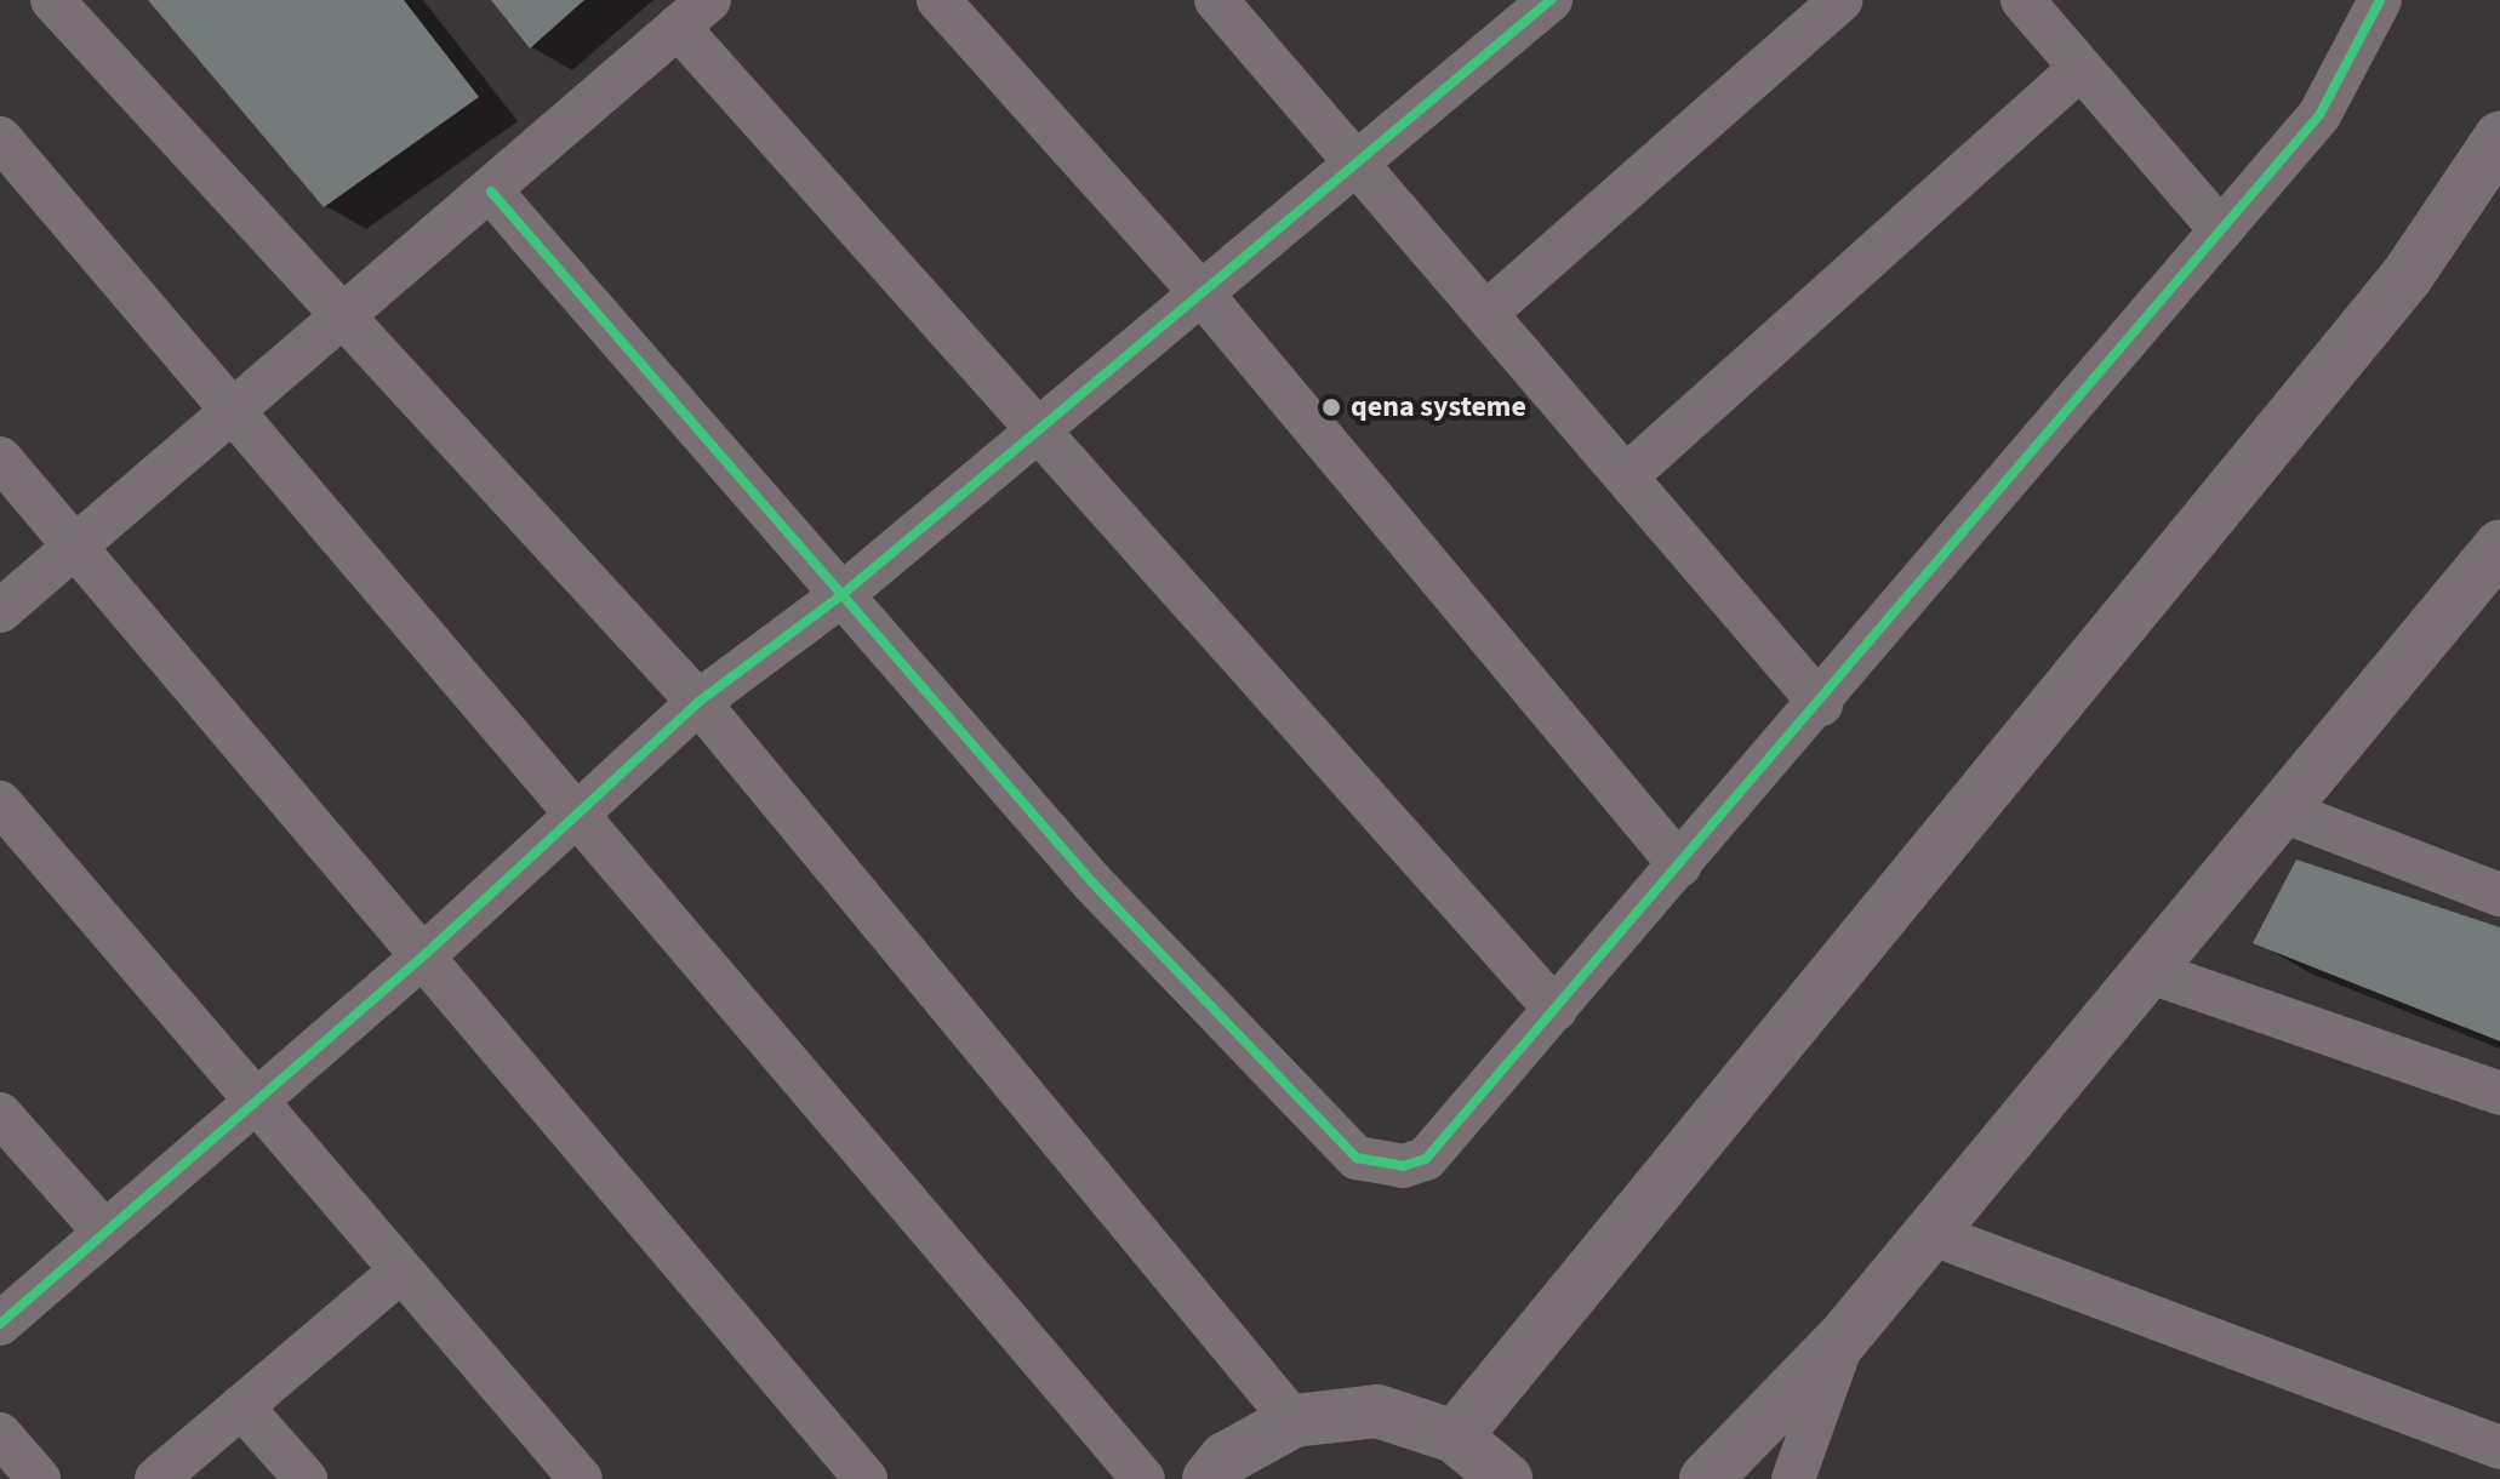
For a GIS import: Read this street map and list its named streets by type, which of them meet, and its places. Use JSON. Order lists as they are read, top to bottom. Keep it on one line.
{"places":["qena systeme"]}
